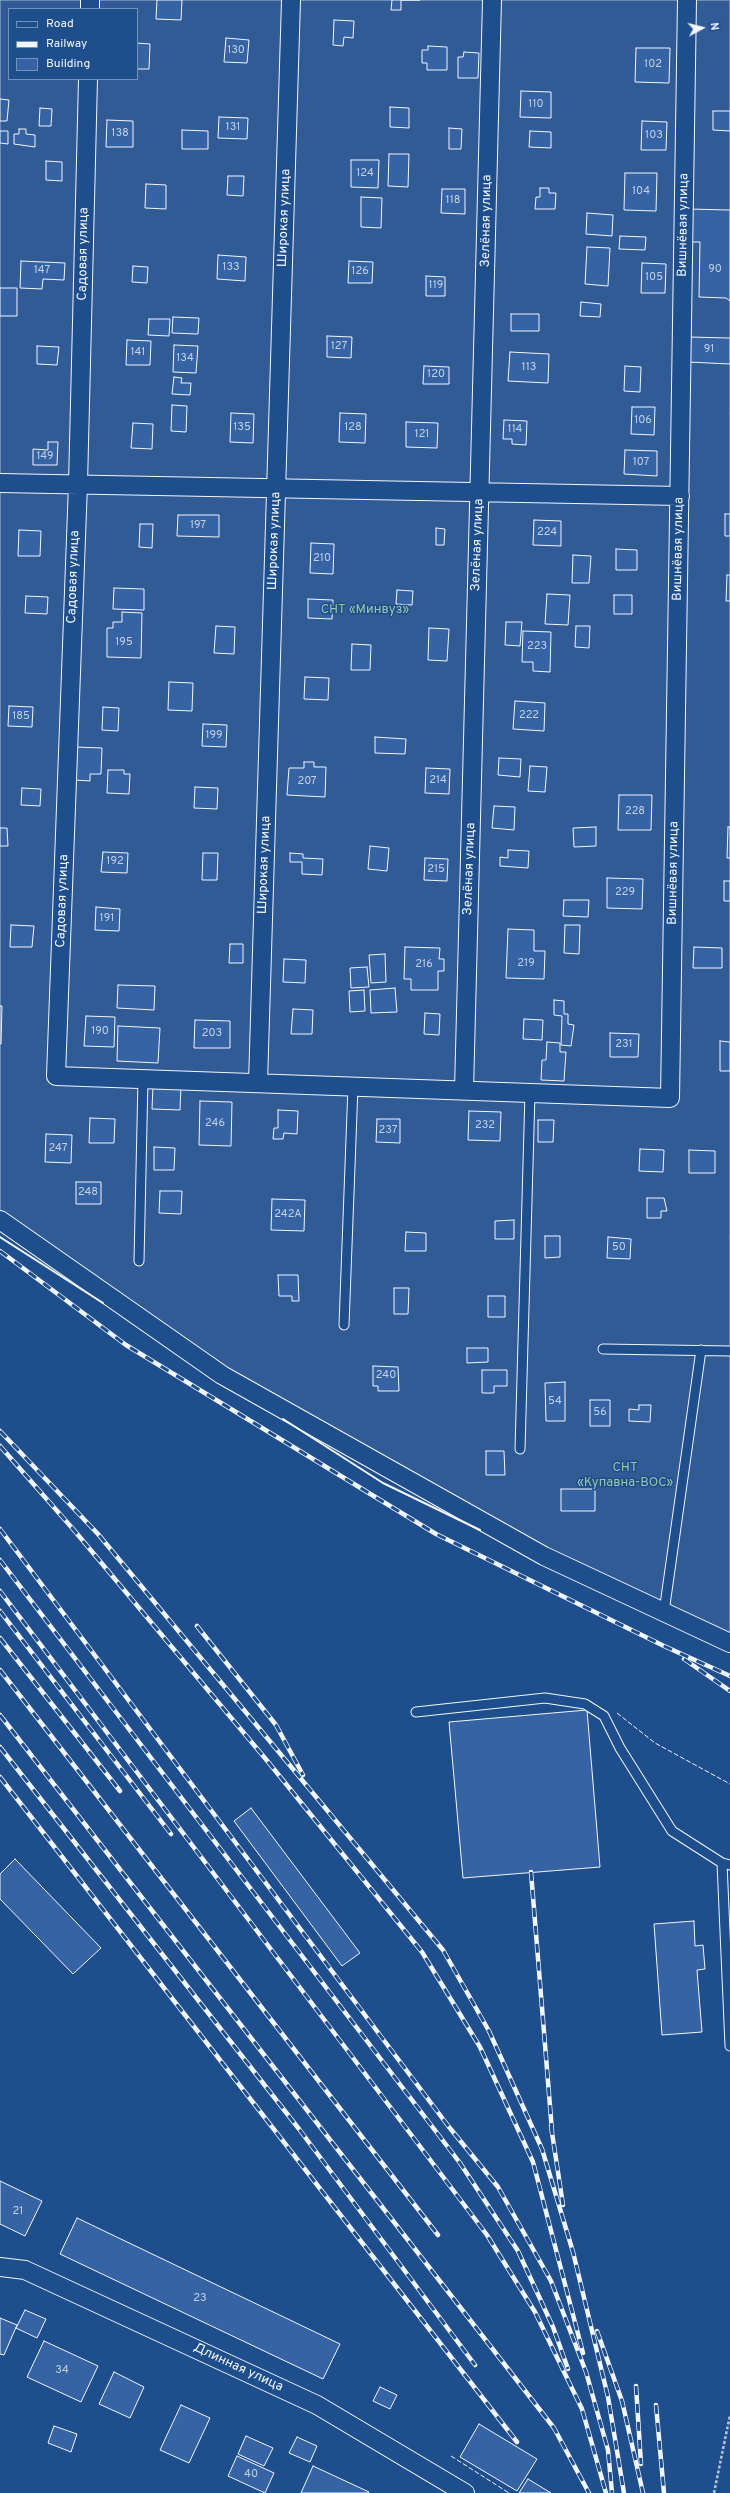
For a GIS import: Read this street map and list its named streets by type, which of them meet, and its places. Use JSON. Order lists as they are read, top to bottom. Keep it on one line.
{"streets":{"street":["Широкая улица","Зелёная улица","Вишнёвая улица","Садовая улица","Длинная улица"]},"parks":["СНТ «Минвуз»","СНТ «Купавна-ВОС»"],"house_numbers":["130","102","110","131","138","103","124","104","118","133","90","147","126","105","119","127","91","141","134","113","120","106","135","128","114","121","149","107","197","224","210","195","223","222","185","199","214","207","228","192","215","229","191","219","216","190","203","231","246","232","237","247","248","242А","50","240","54","56","21","23","34","40"],"legend":["Road","Railway","Building"],"north":"right"}
